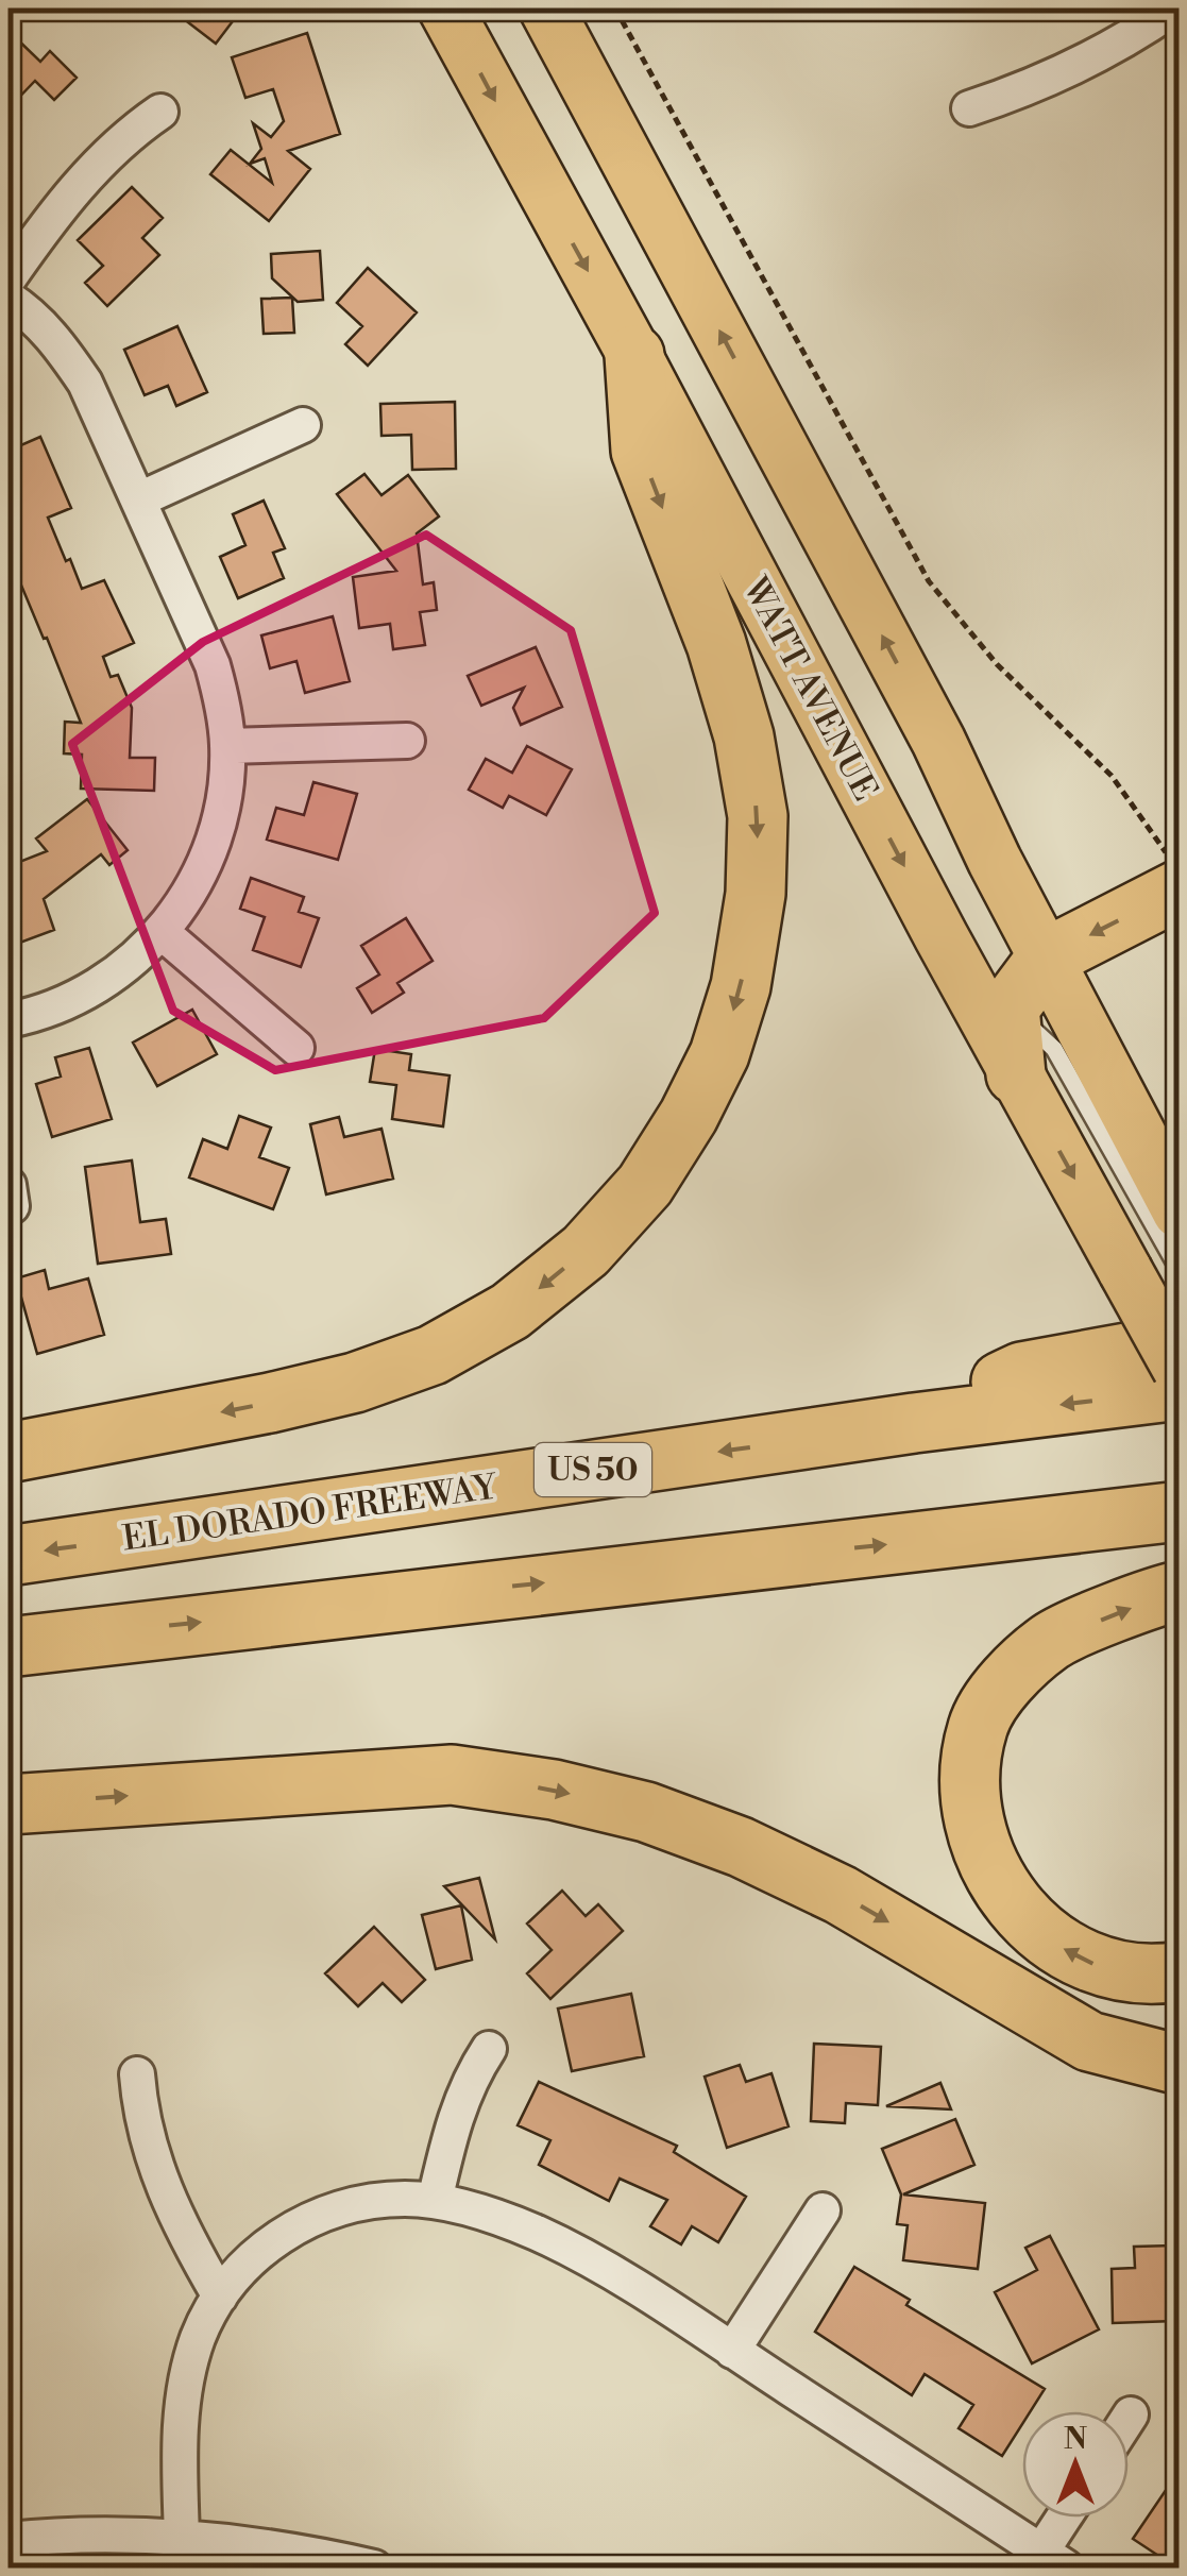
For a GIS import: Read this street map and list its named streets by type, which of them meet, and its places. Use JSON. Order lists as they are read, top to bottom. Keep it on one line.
{"streets":{"highway":["US 50","EL DORADO FREEWAY"],"main road":["WATT AVENUE"]},"north":"top"}
